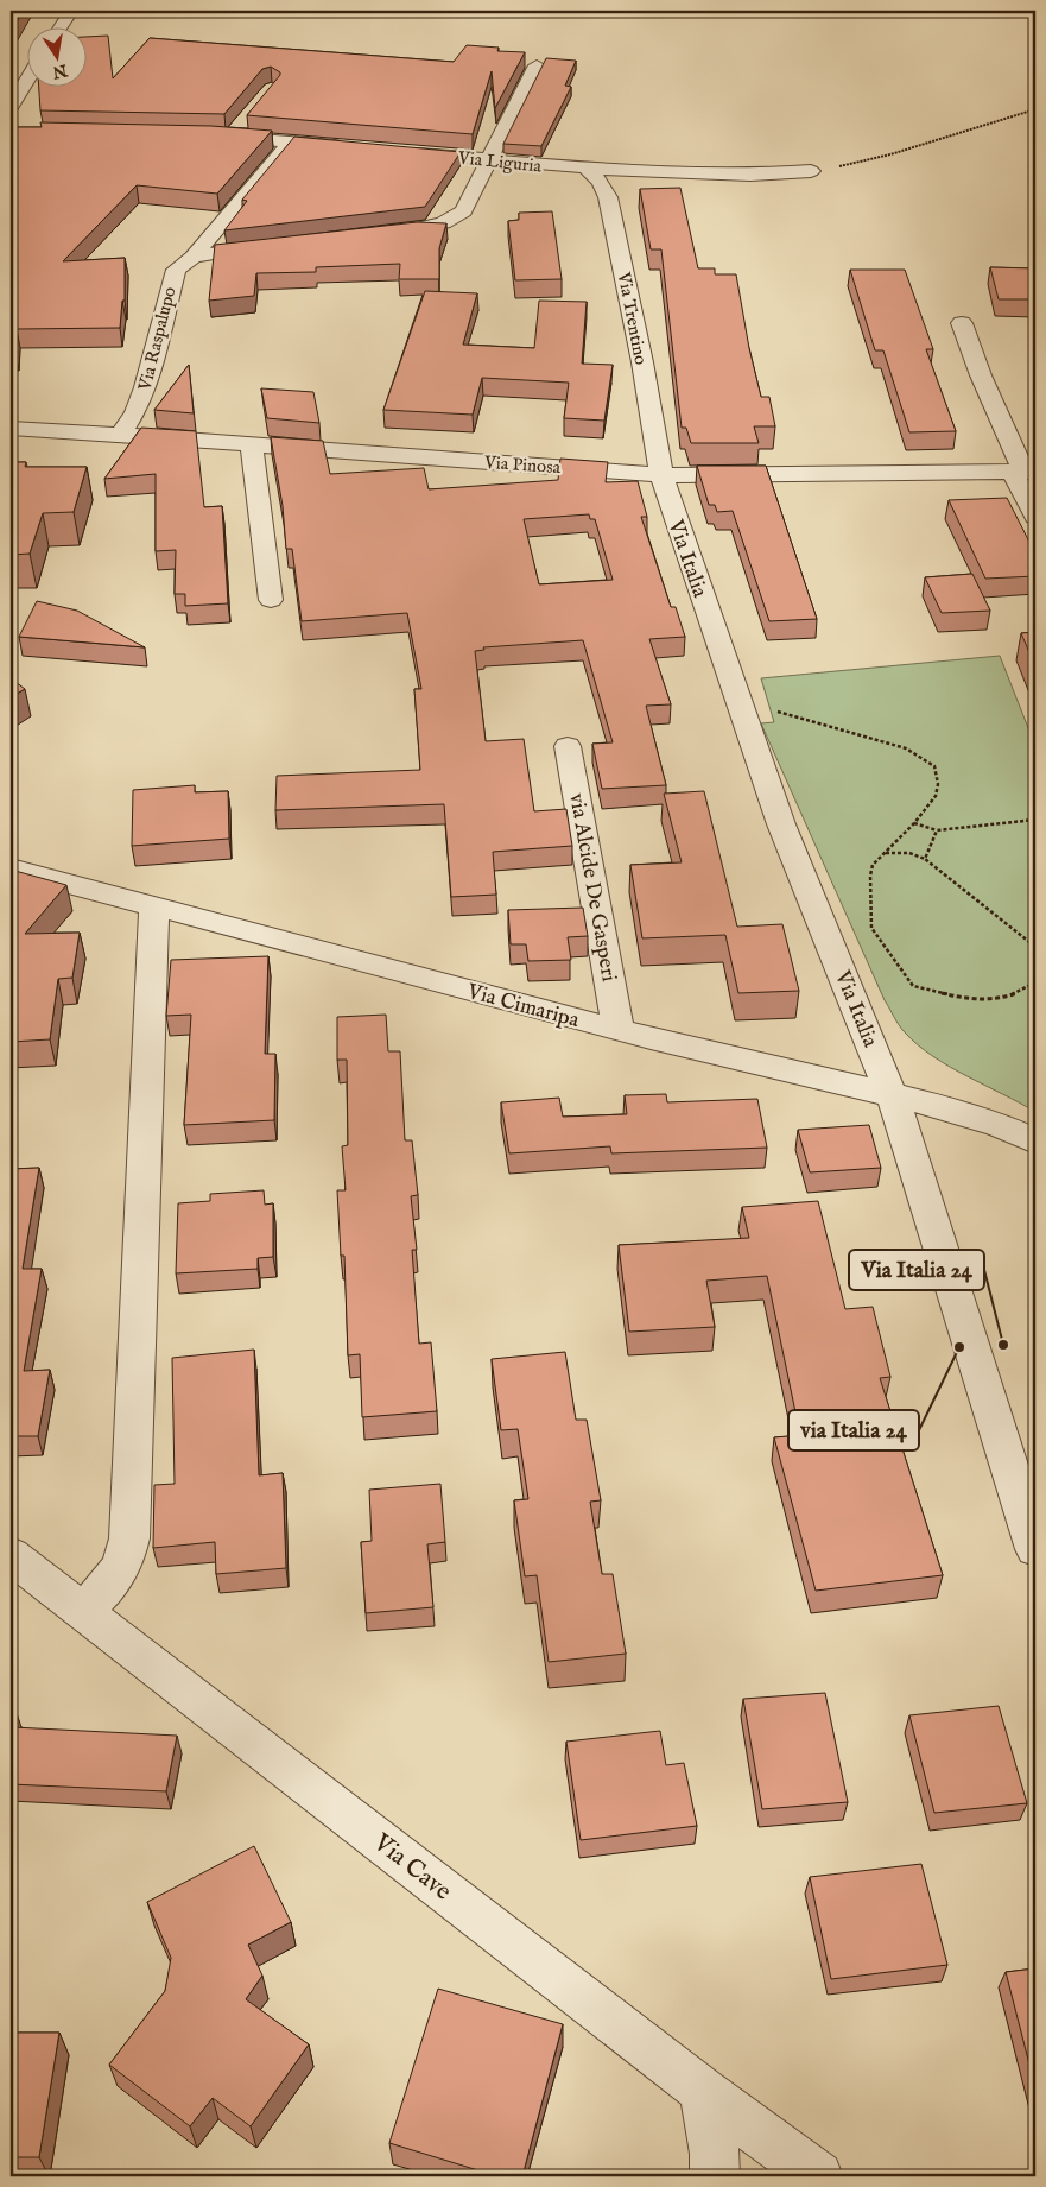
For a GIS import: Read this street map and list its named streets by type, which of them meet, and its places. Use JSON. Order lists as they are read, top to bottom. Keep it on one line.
{"streets":{"street":["Via Liguria","Via Trentino","Via Raspalupo","Via Pinosa","Via Italia","via Alcide De Gasperi","Via Cimaripa","Via Cave"]},"crossings":[["Via Liguria","Via Trentino"],["Via Trentino","Via Pinosa"],["Via Trentino","Via Italia"],["Via Raspalupo","Via Pinosa"],["Via Pinosa","Via Italia"],["Via Italia","Via Cimaripa"],["via Alcide De Gasperi","Via Cimaripa"]],"places":["Via Italia 24","via Italia 24"],"north":"bottom"}
